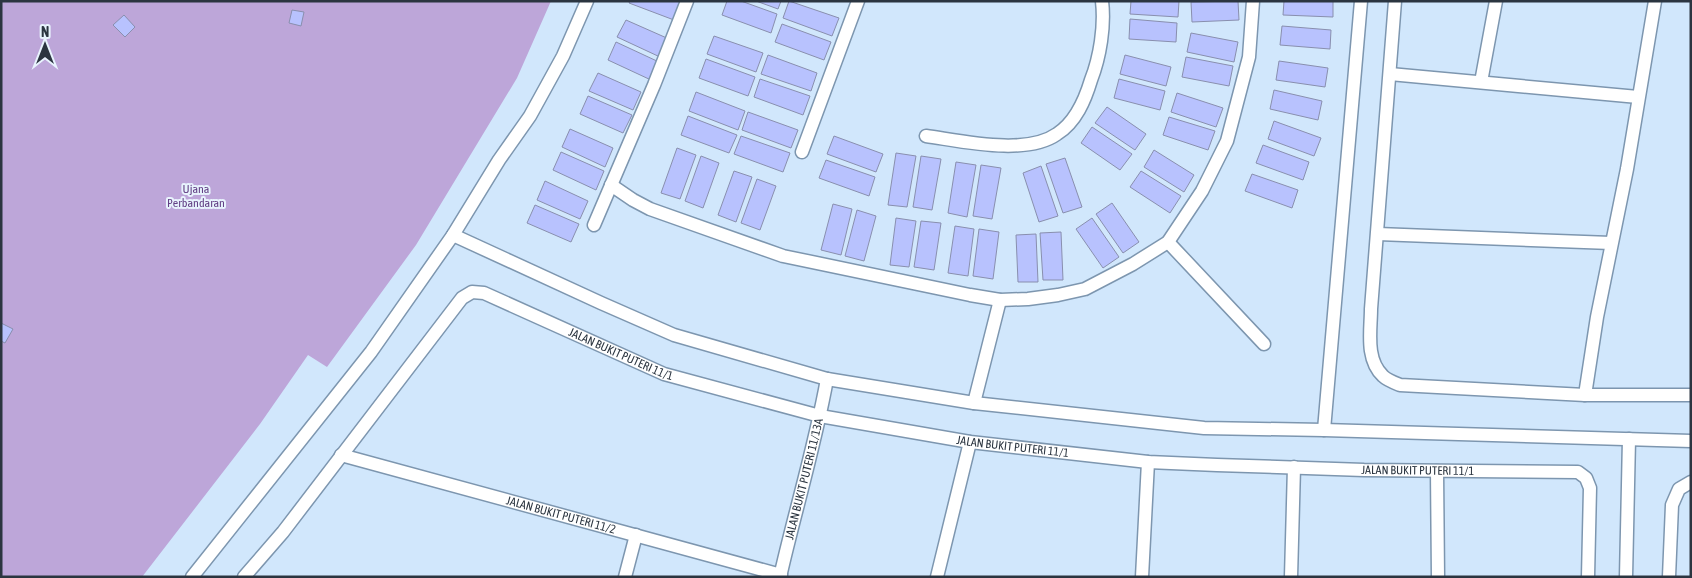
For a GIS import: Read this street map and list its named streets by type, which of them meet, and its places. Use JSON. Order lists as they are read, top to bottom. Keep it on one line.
{"streets":{"street":["JALAN BUKIT PUTERI 11/1","JALAN BUKIT PUTERI 11/13A","JALAN BUKIT PUTERI 11/2"]},"crossings":[["JALAN BUKIT PUTERI 11/1","JALAN BUKIT PUTERI 11/13A"],["JALAN BUKIT PUTERI 11/1","JALAN BUKIT PUTERI 11/2"],["JALAN BUKIT PUTERI 11/13A","JALAN BUKIT PUTERI 11/2"]],"parks":["Ujana Perbandaran"],"north":"top"}
